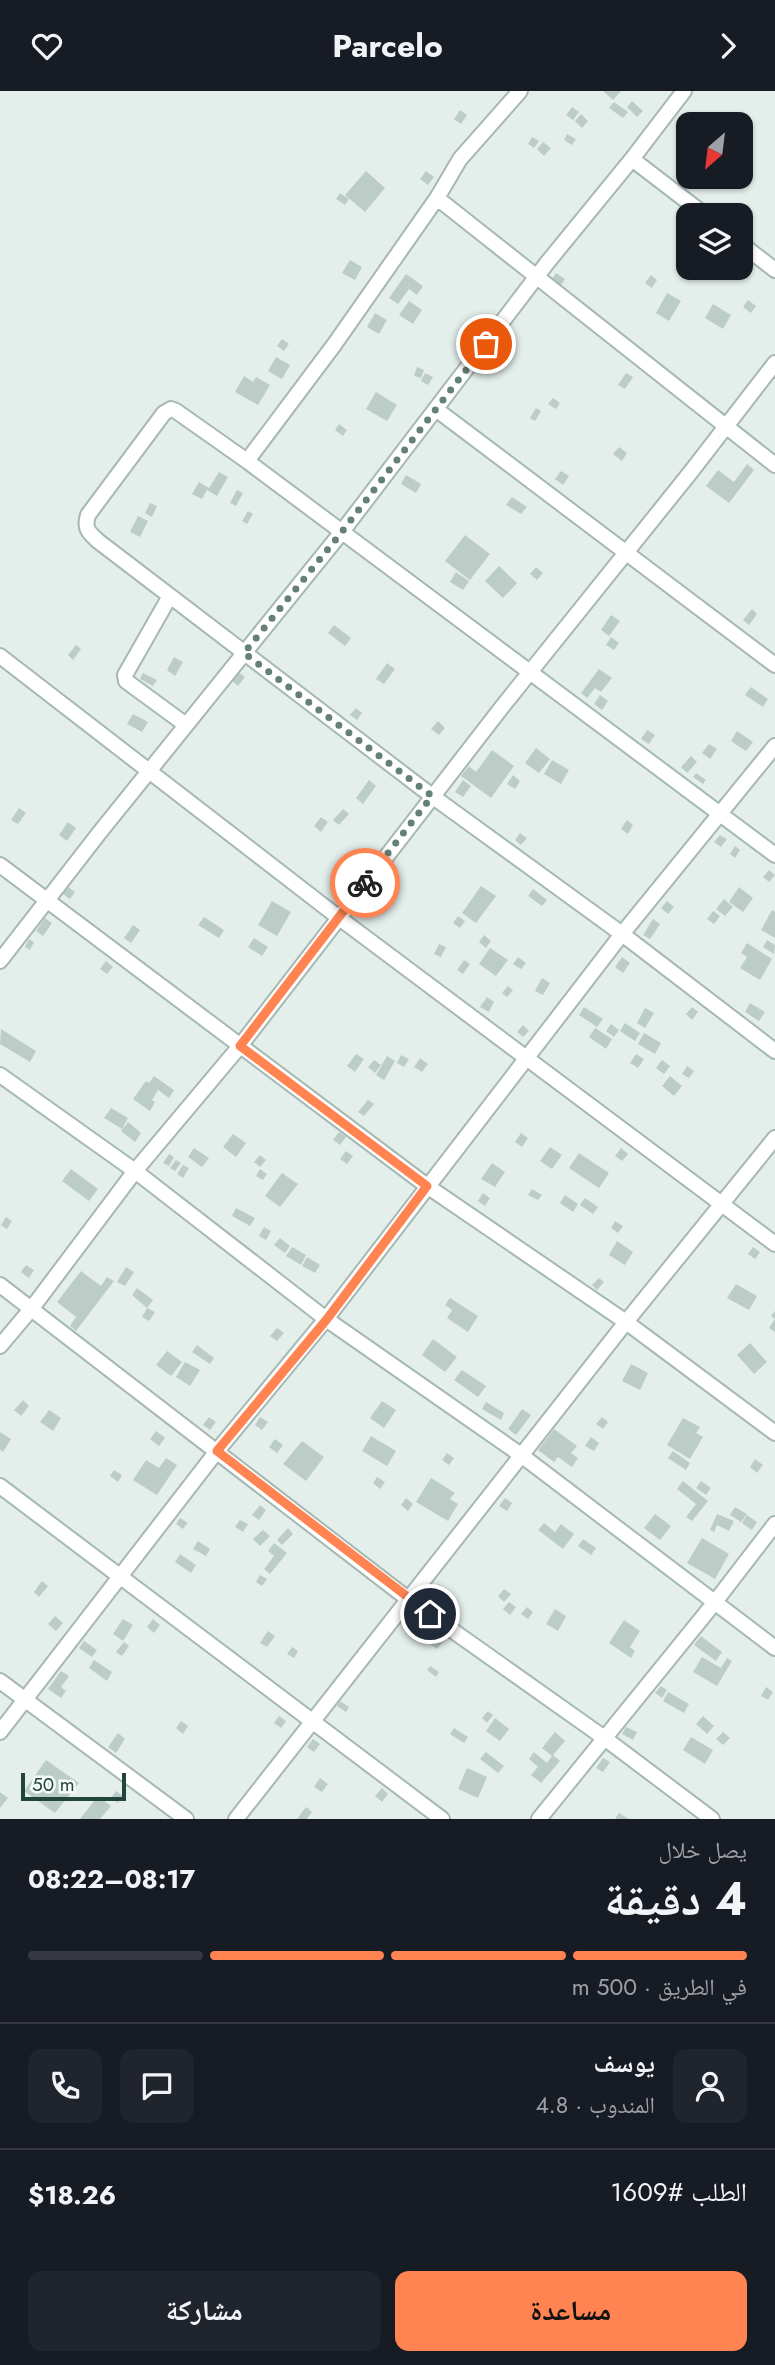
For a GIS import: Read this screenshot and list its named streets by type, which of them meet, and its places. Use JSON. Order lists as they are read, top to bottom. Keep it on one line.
{"scale_bar":"50 m","north":"bottom left","page":{"header":"Parcelo","scale":"50 m","heading":["4 دقيقة","يصل خلال","08:17–08:22"],"panel":["يوسف","المندوب · 4.8","الطلب #1609","$18.26"],"bar":"في الطريق · 500 m","buttons":["مساعدة","مشاركة"]}}
